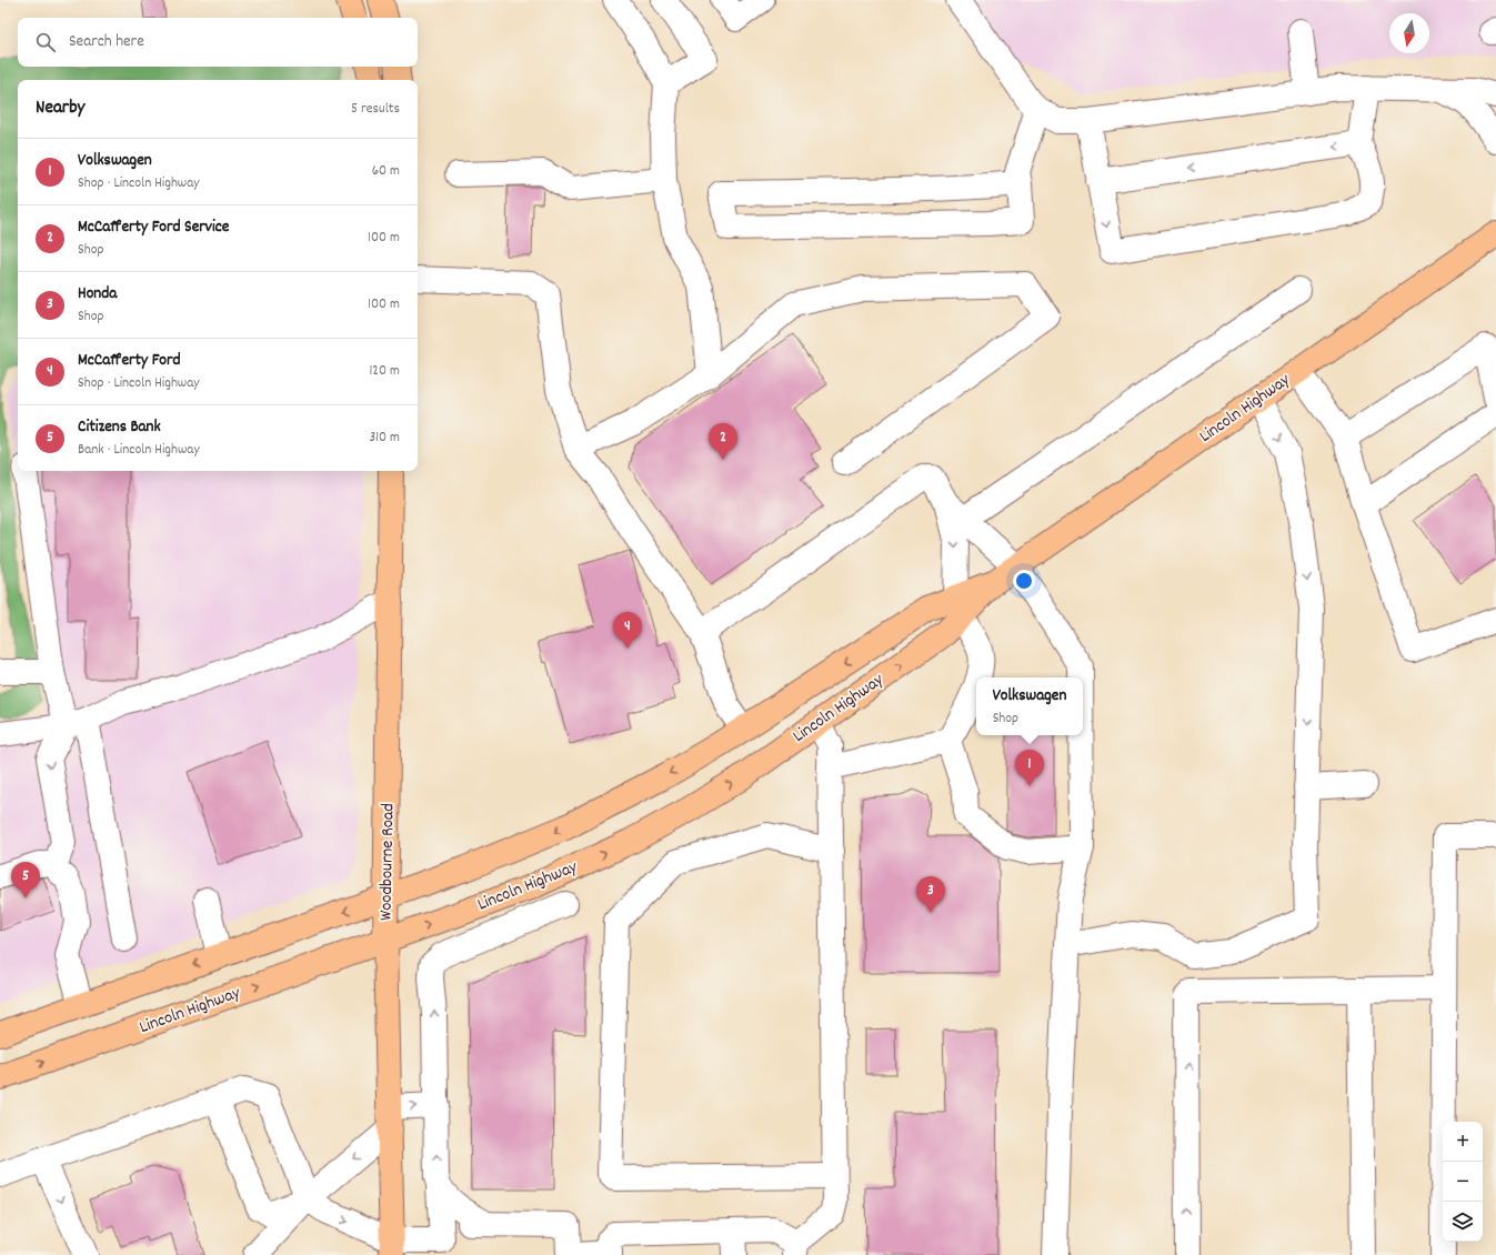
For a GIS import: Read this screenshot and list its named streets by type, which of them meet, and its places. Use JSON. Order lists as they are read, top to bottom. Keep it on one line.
{"streets":{"main road":["Lincoln Highway","Woodbourne Road"]},"crossings":[["Lincoln Highway","Woodbourne Road"]],"north":"bottom","page":{"search":"Search here","heading":["Nearby","5 results"],"list":[{"mark":"1","name":"Volkswagen","note":"Shop · Lincoln Highway","value":"60 m"},{"mark":"2","name":"McCafferty Ford Service","note":"Shop","value":"100 m"},{"mark":"3","name":"Honda","note":"Shop","value":"100 m"},{"mark":"4","name":"McCafferty Ford","note":"Shop · Lincoln Highway","value":"120 m"},{"mark":"5","name":"Citizens Bank","note":"Bank · Lincoln Highway","value":"310 m"}],"pins":["2","4","1","5","3"],"popup":["Volkswagen","Shop"],"map_buttons":["+","−"]}}
